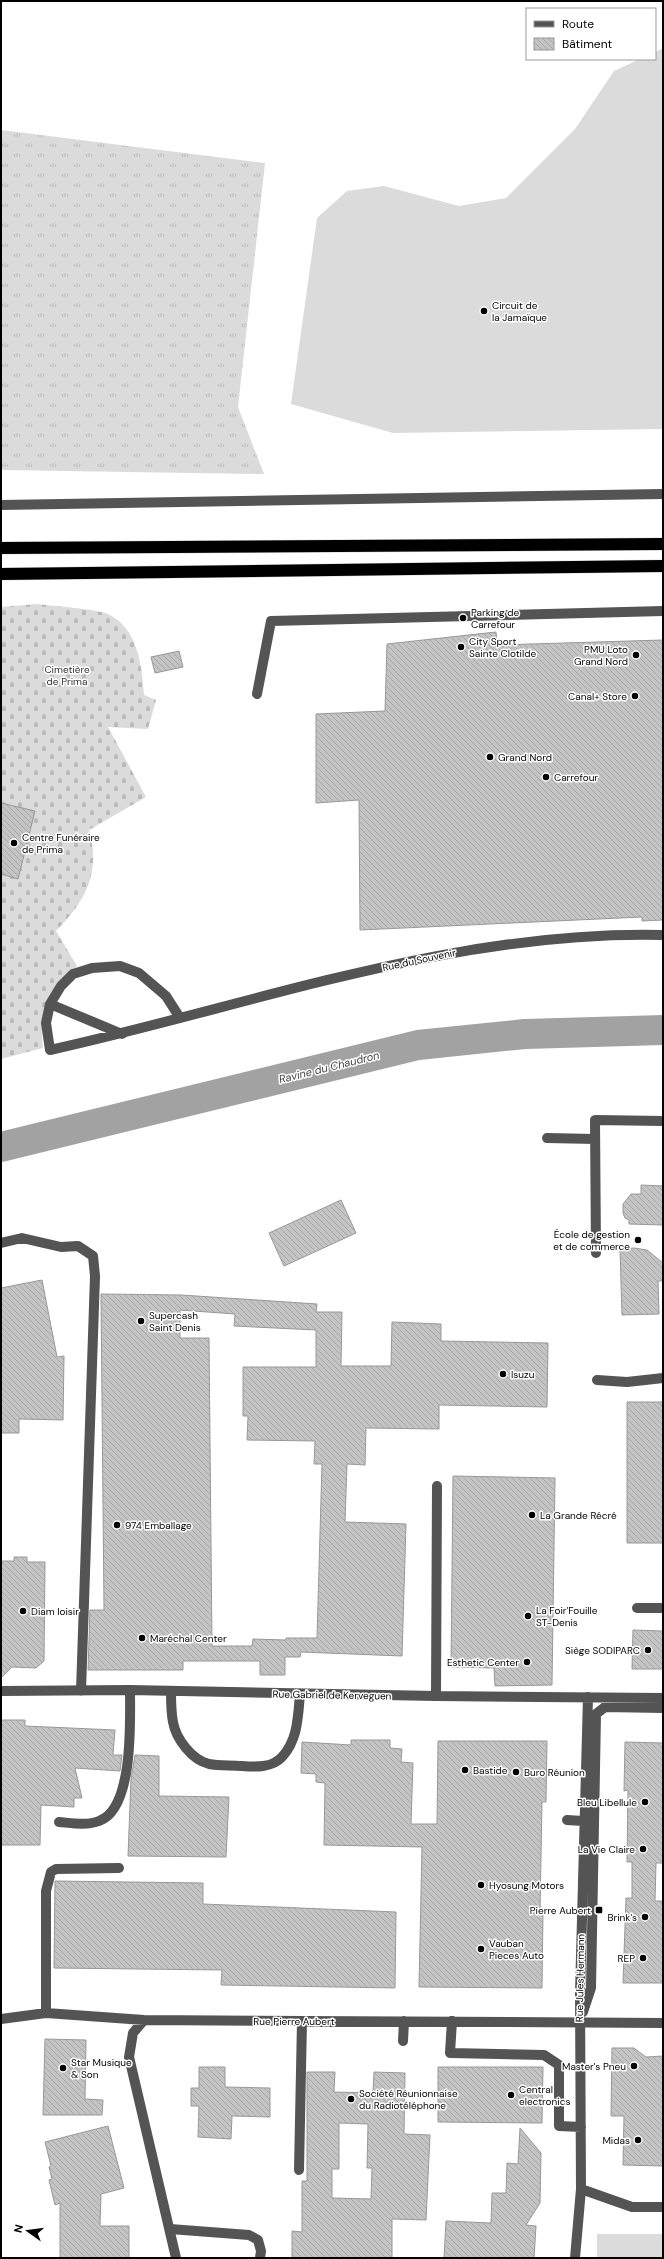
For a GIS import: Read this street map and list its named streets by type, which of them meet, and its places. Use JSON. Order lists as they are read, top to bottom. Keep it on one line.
{"streets":{"street":["Rue du Souvenir","Rue Gabriel de Kerveguen","Rue Jules Hermann","Rue Pierre Aubert"]},"crossings":[["Rue Gabriel de Kerveguen","Rue Jules Hermann"],["Rue Jules Hermann","Rue Pierre Aubert"]],"water":["Ravine du Chaudron"],"parks":["Cimetière de Prima"],"places":{"other":["Circuit de la Jamaïque","Parking de Carrefour","City Sport Sainte Clotilde","PMU Loto Grand Nord","Canal+ Store","Grand Nord","Carrefour","Centre Funéraire de Prima","École de gestion et de commerce","Supercash Saint Denis","Isuzu","La Grande Récré","974 Emballage","Diam loisir","La Foir'Fouille ST-Denis","Maréchal Center","Siège SODIPARC","Esthetic Center","Bastide","Buro Réunion","Bleu Libellule","La Vie Claire","Hyosung Motors","Brink's","Vauban Pieces Auto","REP","Master's Pneu","Star Musique & Son","Central electronics","Société Réunionnaise du Radiotéléphone","Midas"],"transit":["Pierre Aubert"]},"legend":["Route","Bâtiment"],"north":"left"}
